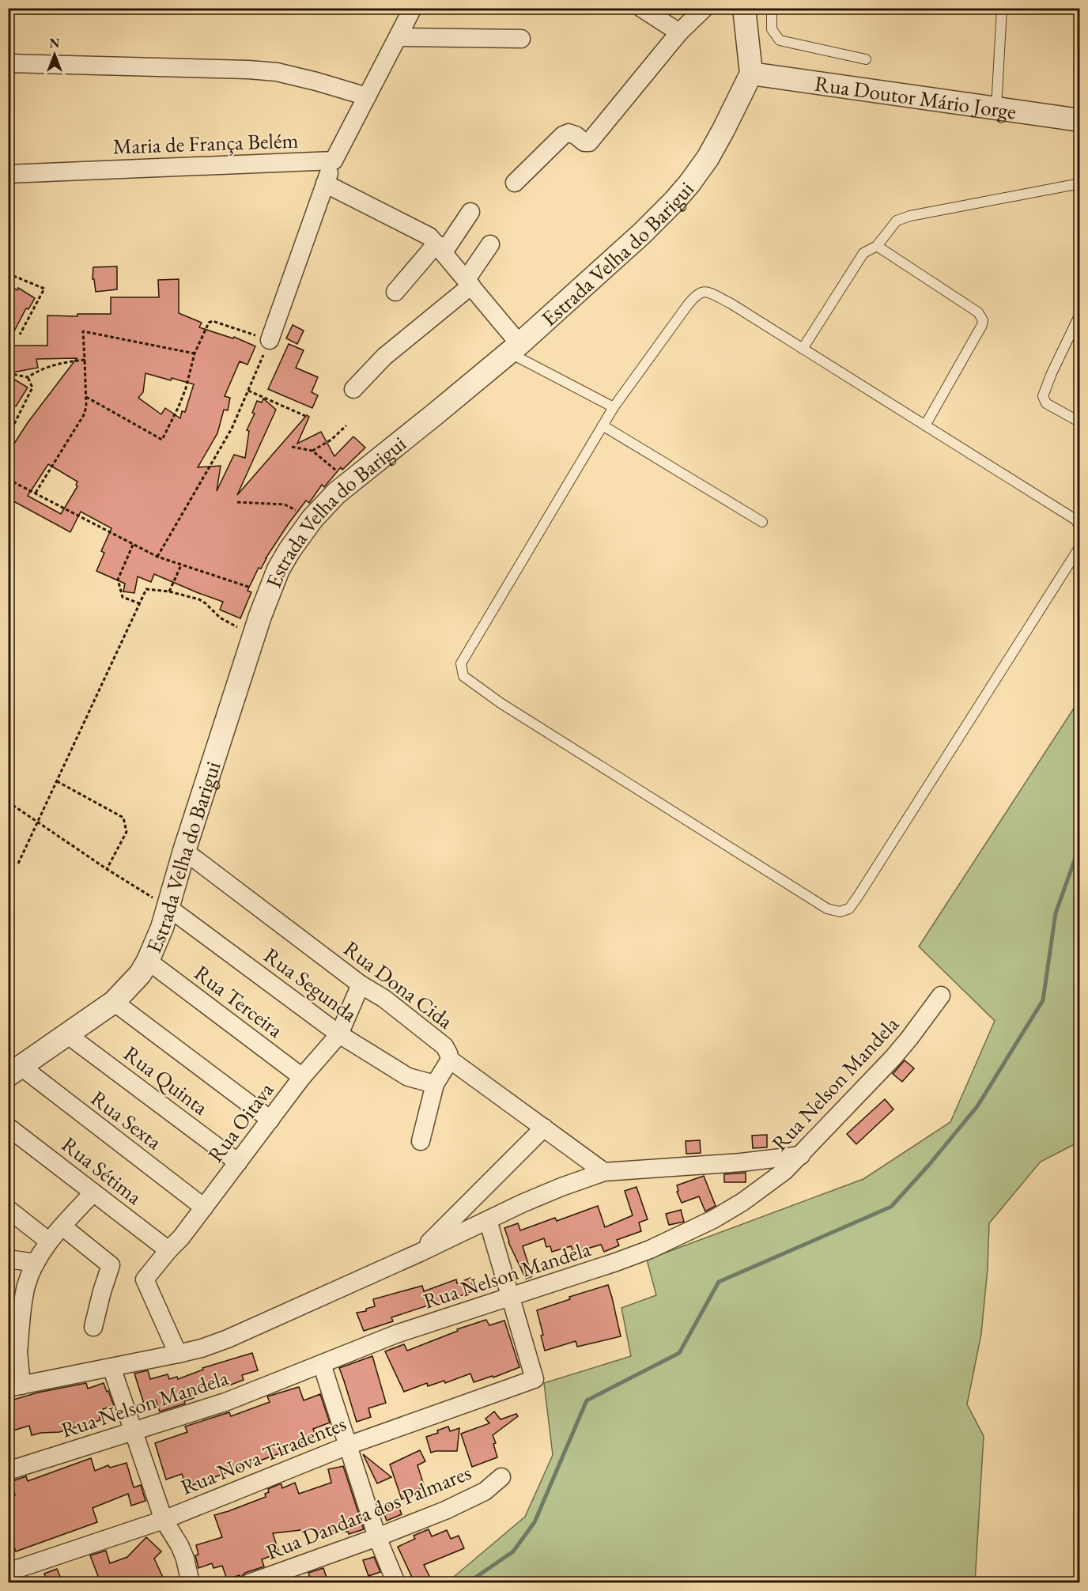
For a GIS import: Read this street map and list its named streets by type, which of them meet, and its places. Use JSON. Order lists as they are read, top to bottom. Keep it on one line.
{"streets":{"street":["Rua Doutor Mário Jorge","Maria de França Belém","Estrada Velha do Barigui","Rua Segunda","Rua Dona Cida","Rua Terceira","Rua Quinta","Rua Nelson Mandela","Rua Sexta","Rua Oitava","Rua Sétima","Rua Nova Tiradentes","Rua Dandara dos Palmares"]},"crossings":[["Rua Doutor Mário Jorge","Estrada Velha do Barigui"],["Estrada Velha do Barigui","Rua Segunda"],["Estrada Velha do Barigui","Rua Dona Cida"],["Estrada Velha do Barigui","Rua Terceira"],["Estrada Velha do Barigui","Rua Quinta"],["Estrada Velha do Barigui","Rua Sexta"],["Rua Segunda","Rua Oitava"],["Rua Dona Cida","Rua Oitava"],["Rua Terceira","Rua Oitava"],["Rua Quinta","Rua Oitava"],["Rua Nelson Mandela","Rua Nova Tiradentes"],["Rua Sexta","Rua Oitava"],["Rua Oitava","Rua Sétima"]],"north":"top"}
